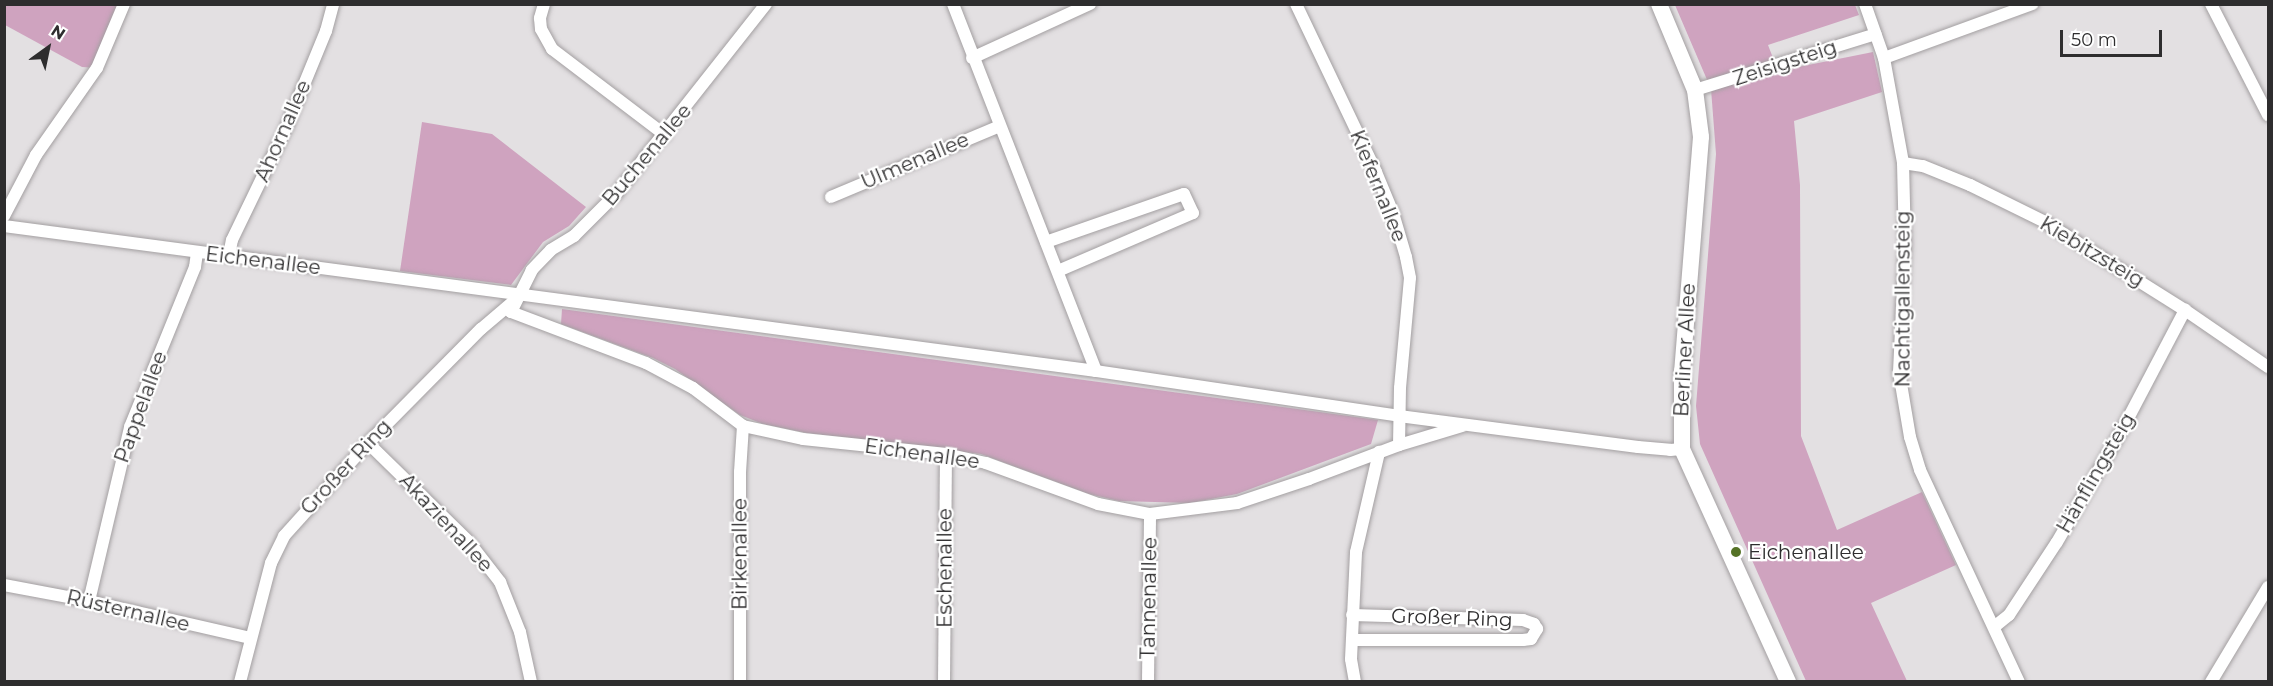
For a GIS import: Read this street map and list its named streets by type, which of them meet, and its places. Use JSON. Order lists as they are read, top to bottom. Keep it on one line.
{"streets":{"main road":["Berliner Allee"],"street":["Zeisigsteig","Ahornallee","Buchenallee","Ulmenallee","Kiefernallee","Kiebitzsteig","Eichenallee","Nachtigallensteig","Pappelallee","Großer Ring","Hänflingsteig","Akazienallee","Birkenallee","Eschenallee","Tannenallee","Rüsternallee"]},"crossings":[["Zeisigsteig","Nachtigallensteig"],["Zeisigsteig","Berliner Allee"],["Ahornallee","Eichenallee"],["Buchenallee","Eichenallee"],["Buchenallee","Großer Ring"],["Kiefernallee","Eichenallee"],["Kiebitzsteig","Nachtigallensteig"],["Kiebitzsteig","Hänflingsteig"],["Eichenallee","Berliner Allee"],["Eichenallee","Pappelallee"],["Eichenallee","Großer Ring"],["Eichenallee","Birkenallee"],["Eichenallee","Eschenallee"],["Eichenallee","Tannenallee"],["Nachtigallensteig","Hänflingsteig"],["Pappelallee","Rüsternallee"],["Großer Ring","Akazienallee"],["Großer Ring","Rüsternallee"]],"places":["Eichenallee"],"scale_bar":"50 m","north":"top right"}
